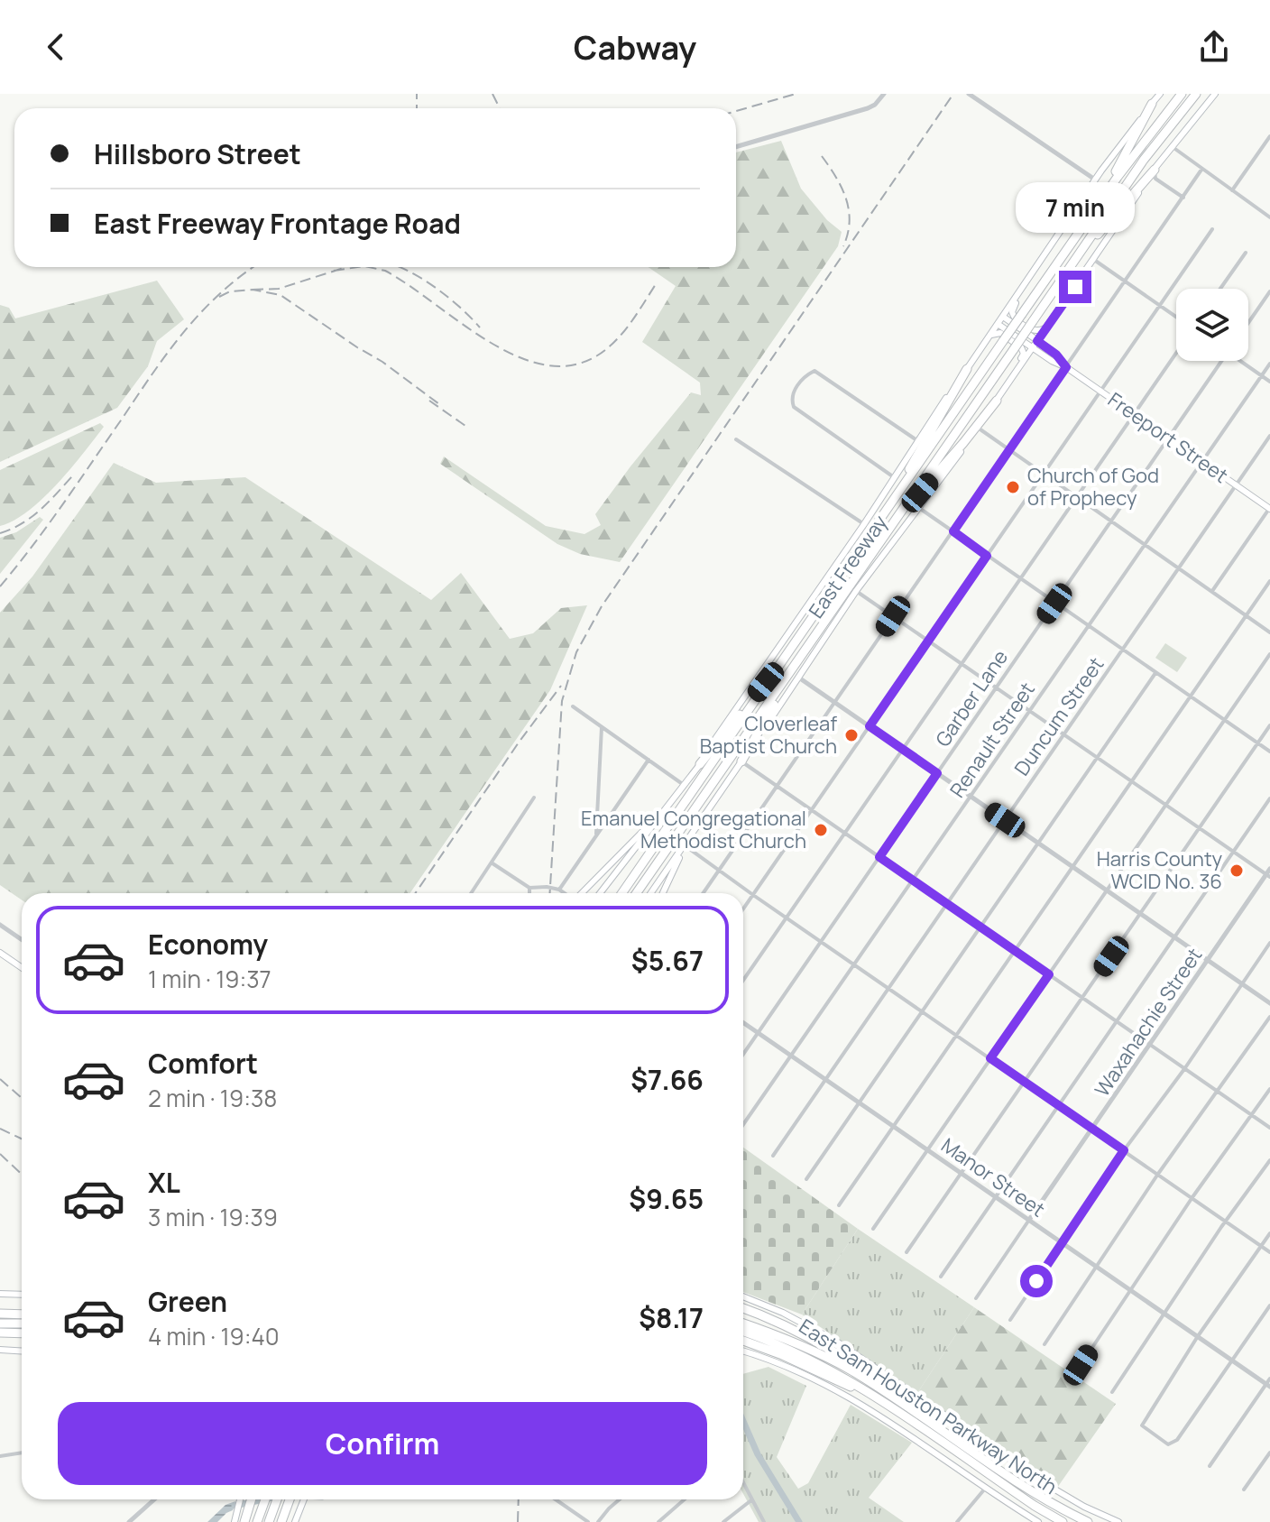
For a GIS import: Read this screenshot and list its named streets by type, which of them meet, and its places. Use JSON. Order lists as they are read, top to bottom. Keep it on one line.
{"streets":{"highway":["East Freeway","East Sam Houston Parkway North"],"main road":["Freeport Street"],"street":["Garber Lane","Duncum Street","Renault Street","Waxahachie Street","Manor Street"]},"crossings":[["Freeport Street","Garber Lane"],["Freeport Street","Duncum Street"],["Freeport Street","Renault Street"],["Garber Lane","Manor Street"],["Duncum Street","Manor Street"],["Renault Street","Manor Street"],["Waxahachie Street","Manor Street"]],"places":["Church of God of Prophecy","Cloverleaf Baptist Church","Emanuel Congregational Methodist Church","Harris County WCID No. 36"],"page":{"header":"Cabway","banner":["Hillsboro Street","East Freeway Frontage Road"],"bubble":"7 min","list":[{"name":"Economy","note":"1 min · 19:37","value":"$5.67"},{"name":"Comfort","note":"2 min · 19:38","value":"$7.66"},{"name":"XL","note":"3 min · 19:39","value":"$9.65"},{"name":"Green","note":"4 min · 19:40","value":"$8.17"}],"buttons":"Confirm"}}
